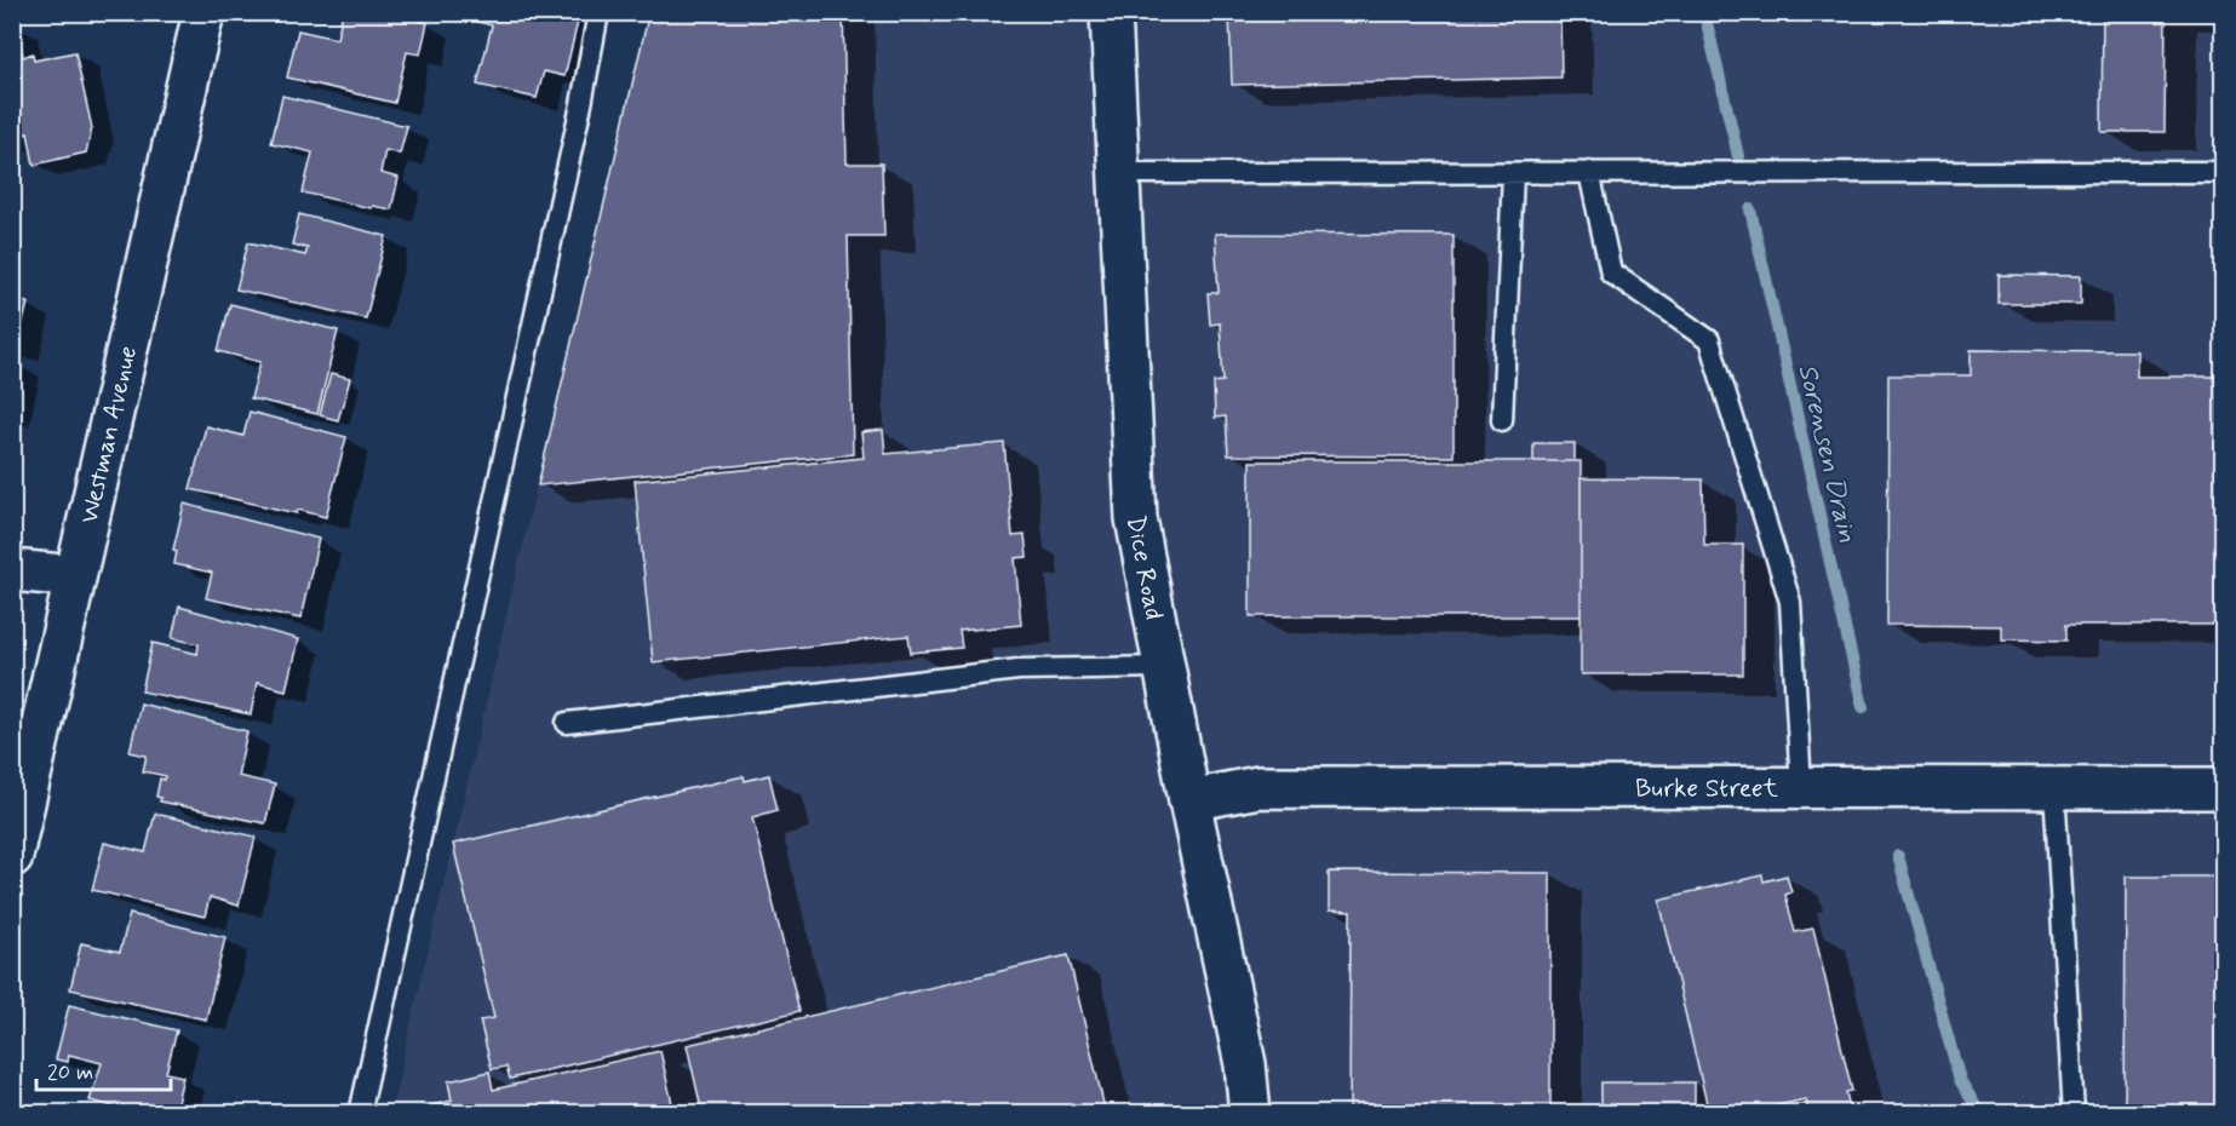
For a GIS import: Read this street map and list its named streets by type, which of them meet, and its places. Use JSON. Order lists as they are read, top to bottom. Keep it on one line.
{"streets":{"street":["Westman Avenue","Dice Road","Burke Street"]},"crossings":[["Dice Road","Burke Street"]],"water":["Sorensen Drain"],"scale_bar":"20 m"}
